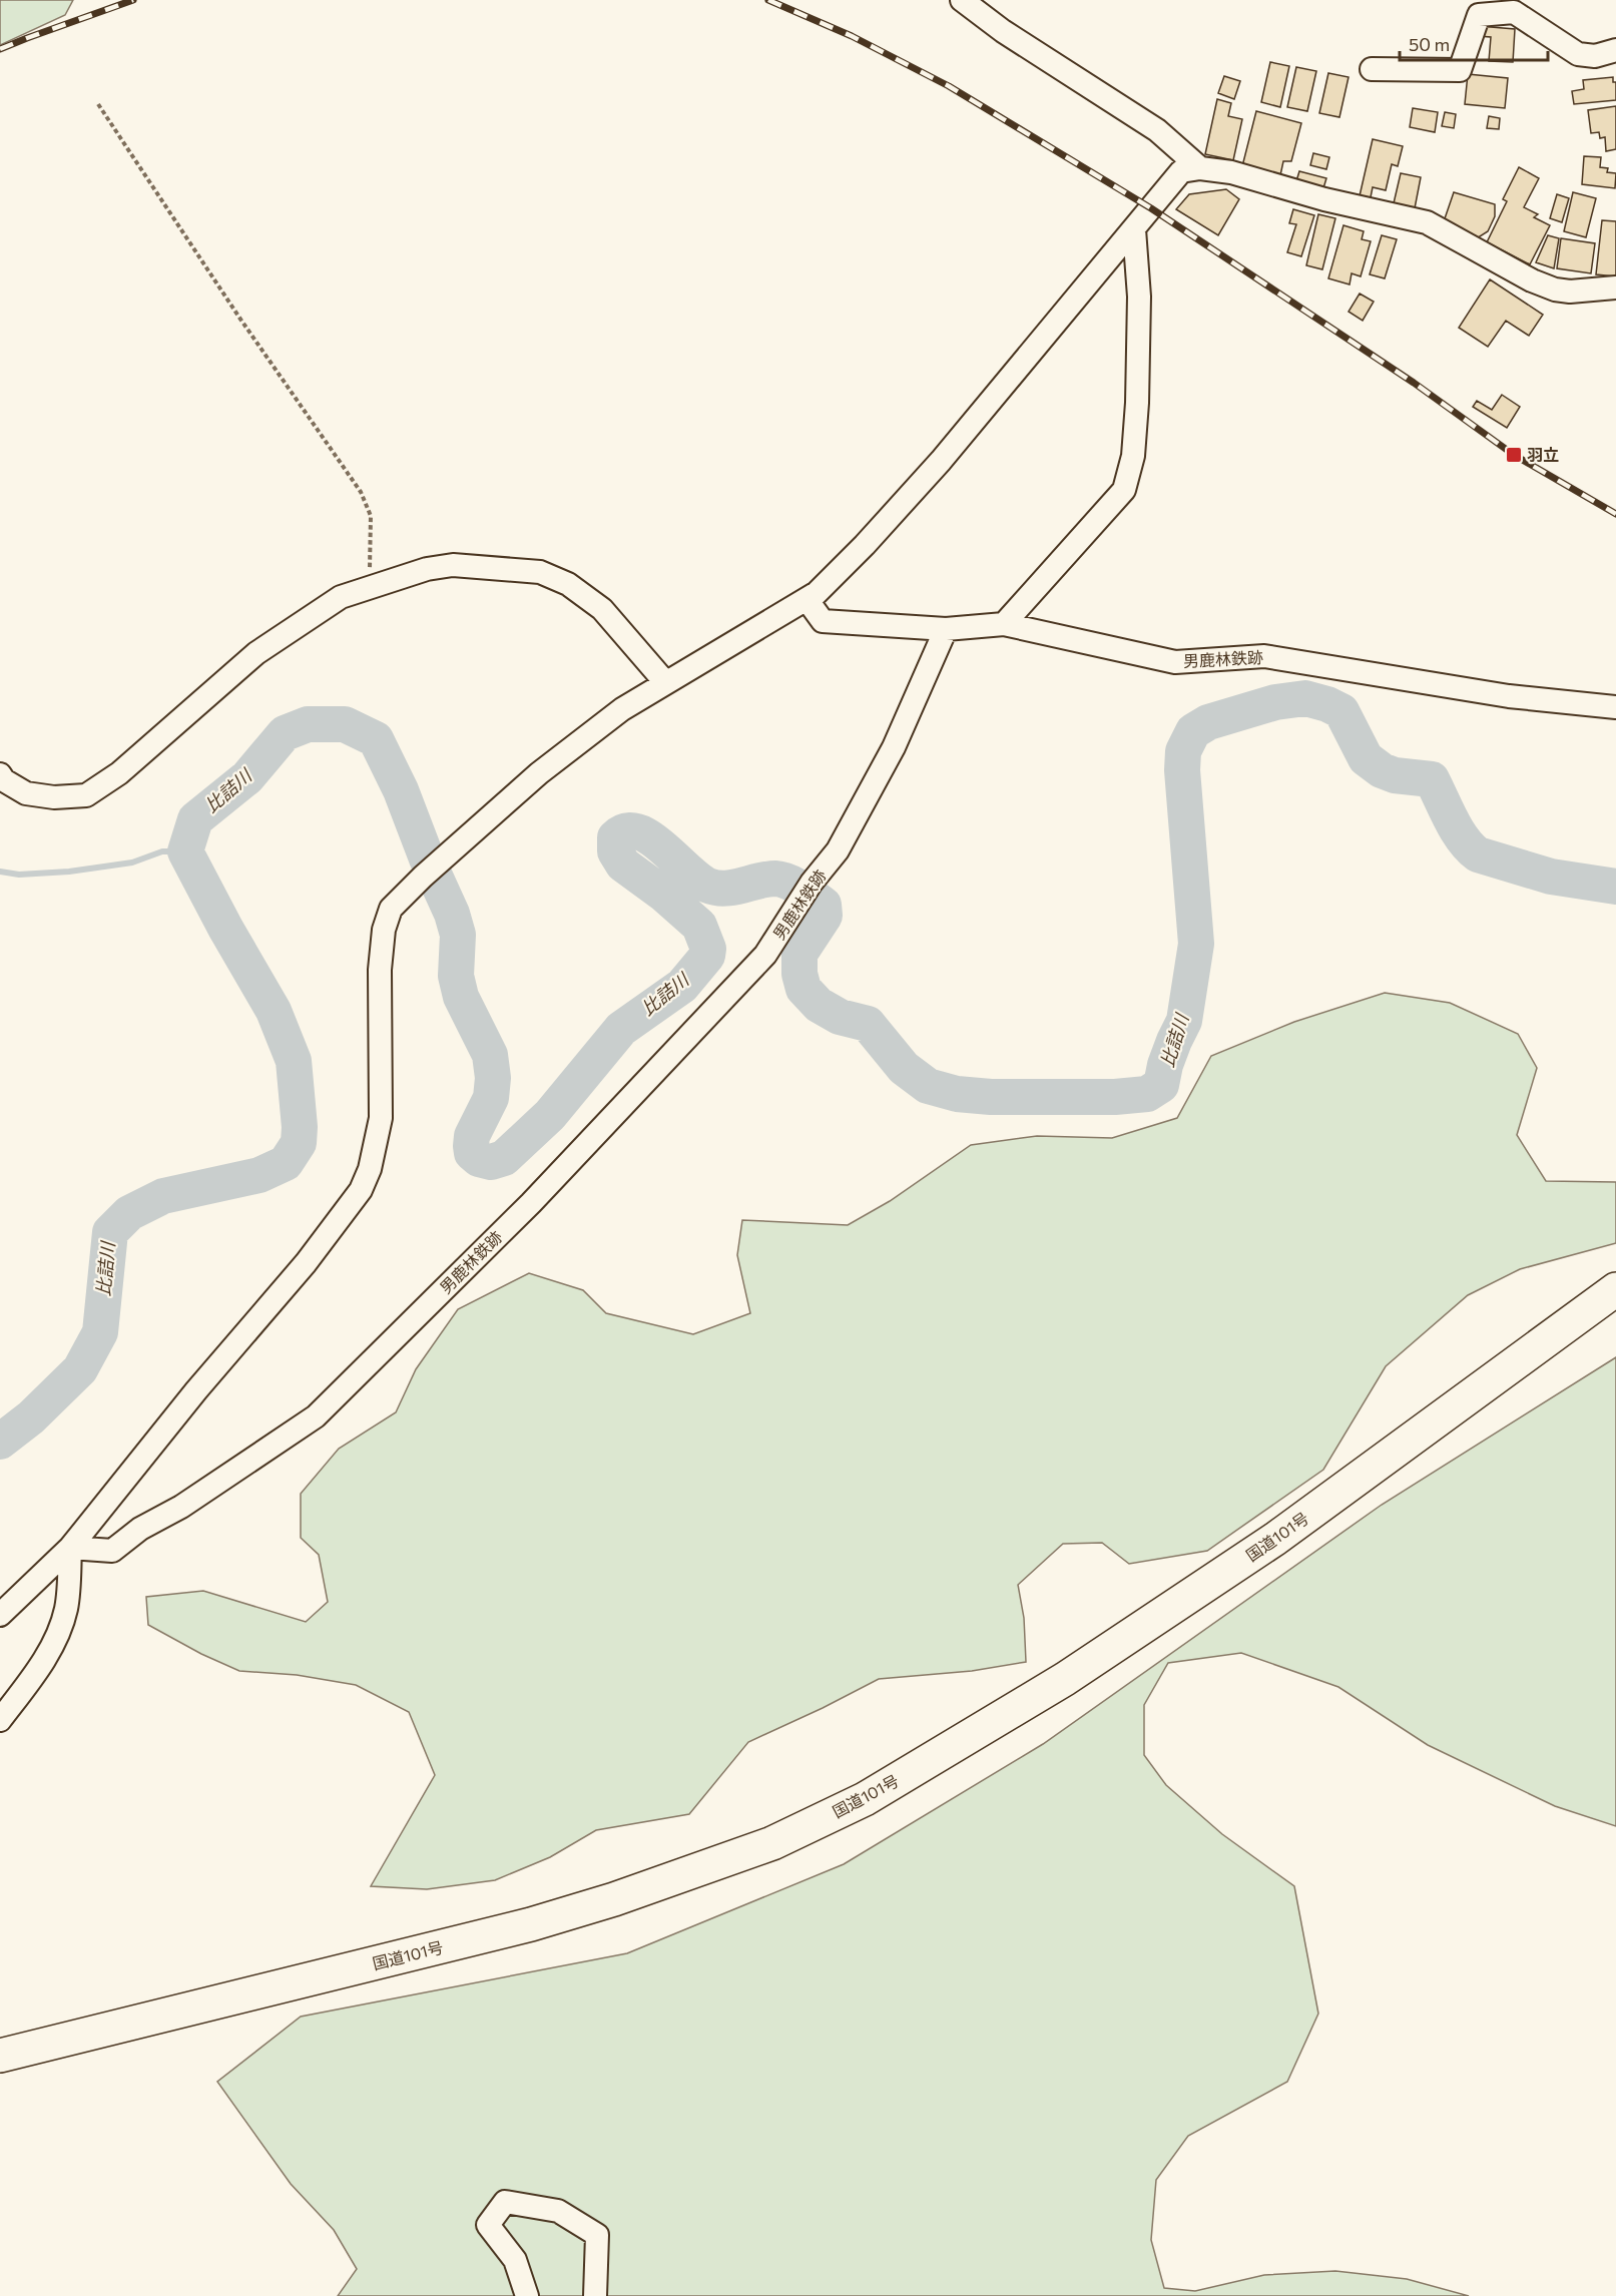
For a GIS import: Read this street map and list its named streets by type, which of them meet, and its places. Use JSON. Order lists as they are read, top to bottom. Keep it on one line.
{"streets":{"highway":["国道101号"],"street":["男鹿林鉄跡"]},"water":["比詰川"],"places":{"transit":["羽立"]},"scale_bar":"50 m"}
